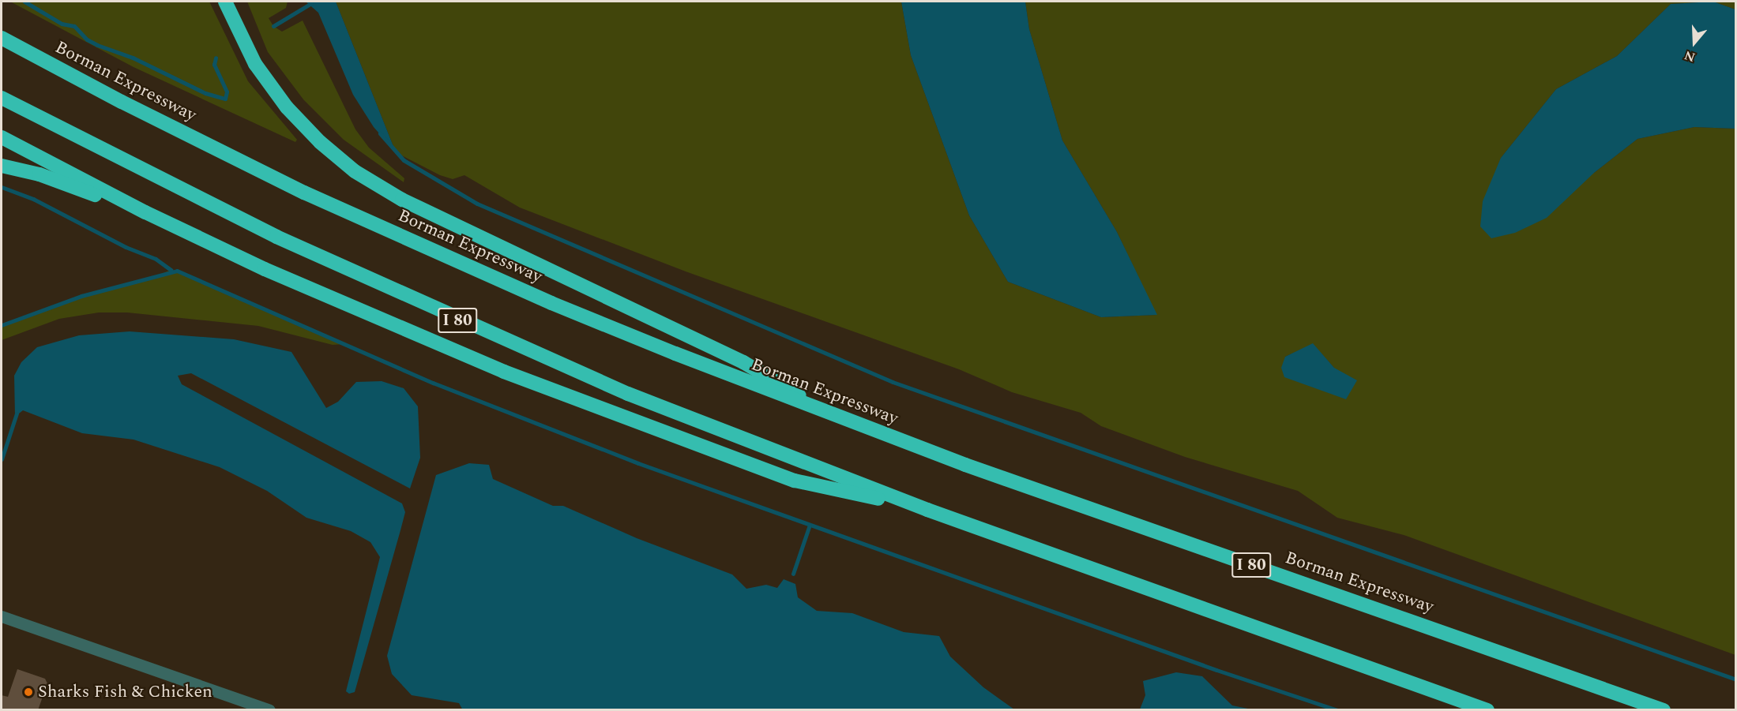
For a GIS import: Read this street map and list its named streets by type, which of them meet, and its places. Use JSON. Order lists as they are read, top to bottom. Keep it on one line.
{"streets":{"highway":["Borman Expressway","I 80"]},"places":["Sharks Fish & Chicken"],"north":"bottom"}
